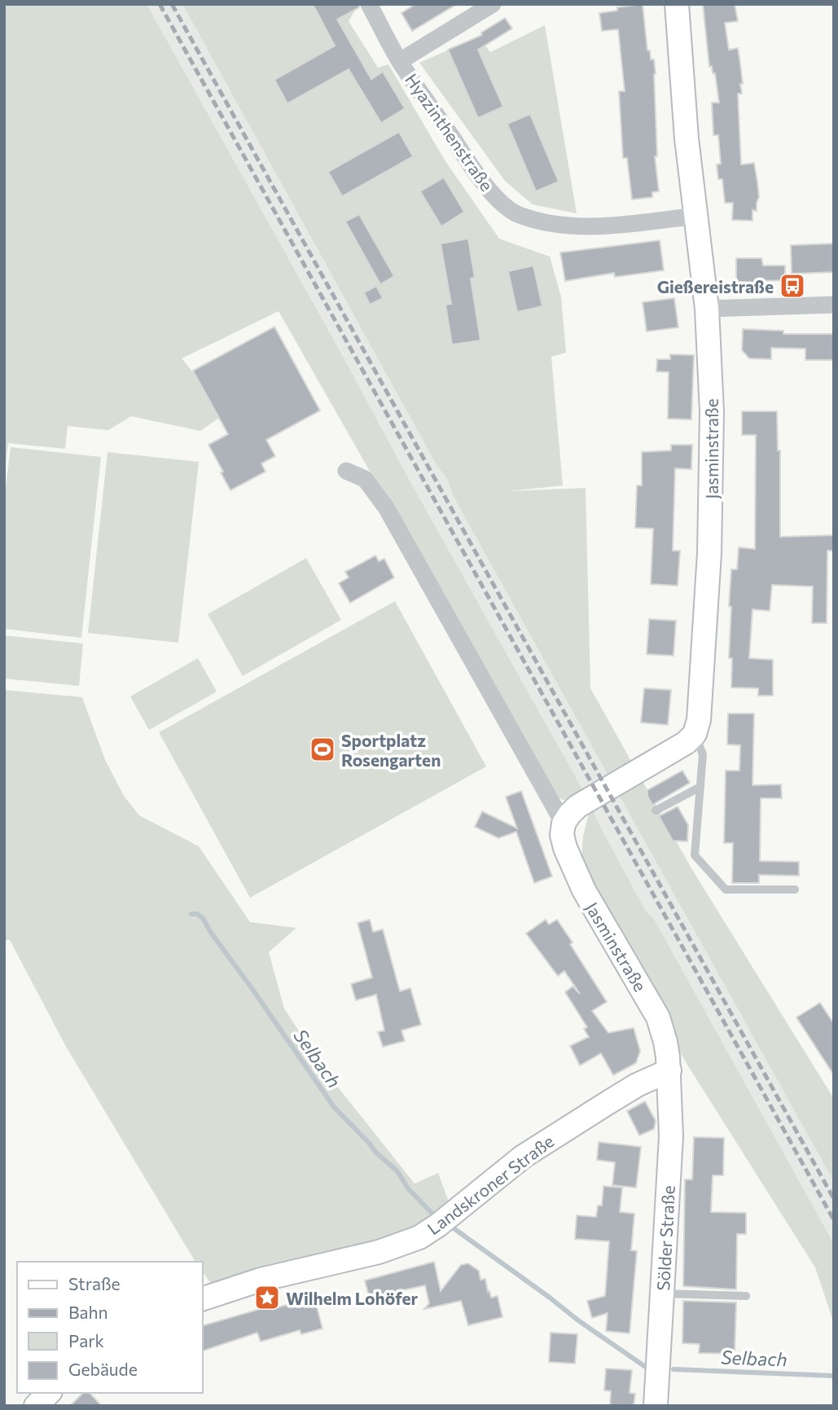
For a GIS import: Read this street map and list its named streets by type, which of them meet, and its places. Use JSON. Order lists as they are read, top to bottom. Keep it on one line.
{"streets":{"street":["Hyazinthenstraße","Jasminstraße","Landskroner Straße","Sölder Straße"]},"crossings":[["Hyazinthenstraße","Jasminstraße"],["Jasminstraße","Landskroner Straße"],["Jasminstraße","Sölder Straße"],["Landskroner Straße","Sölder Straße"]],"water":["Selbach"],"places":{"bus stop":["Gießereistraße"],"sports":["Sportplatz Rosengarten"],"place":["Wilhelm Lohöfer"]},"legend":["Straße","Bahn","Park","Gebäude"]}
